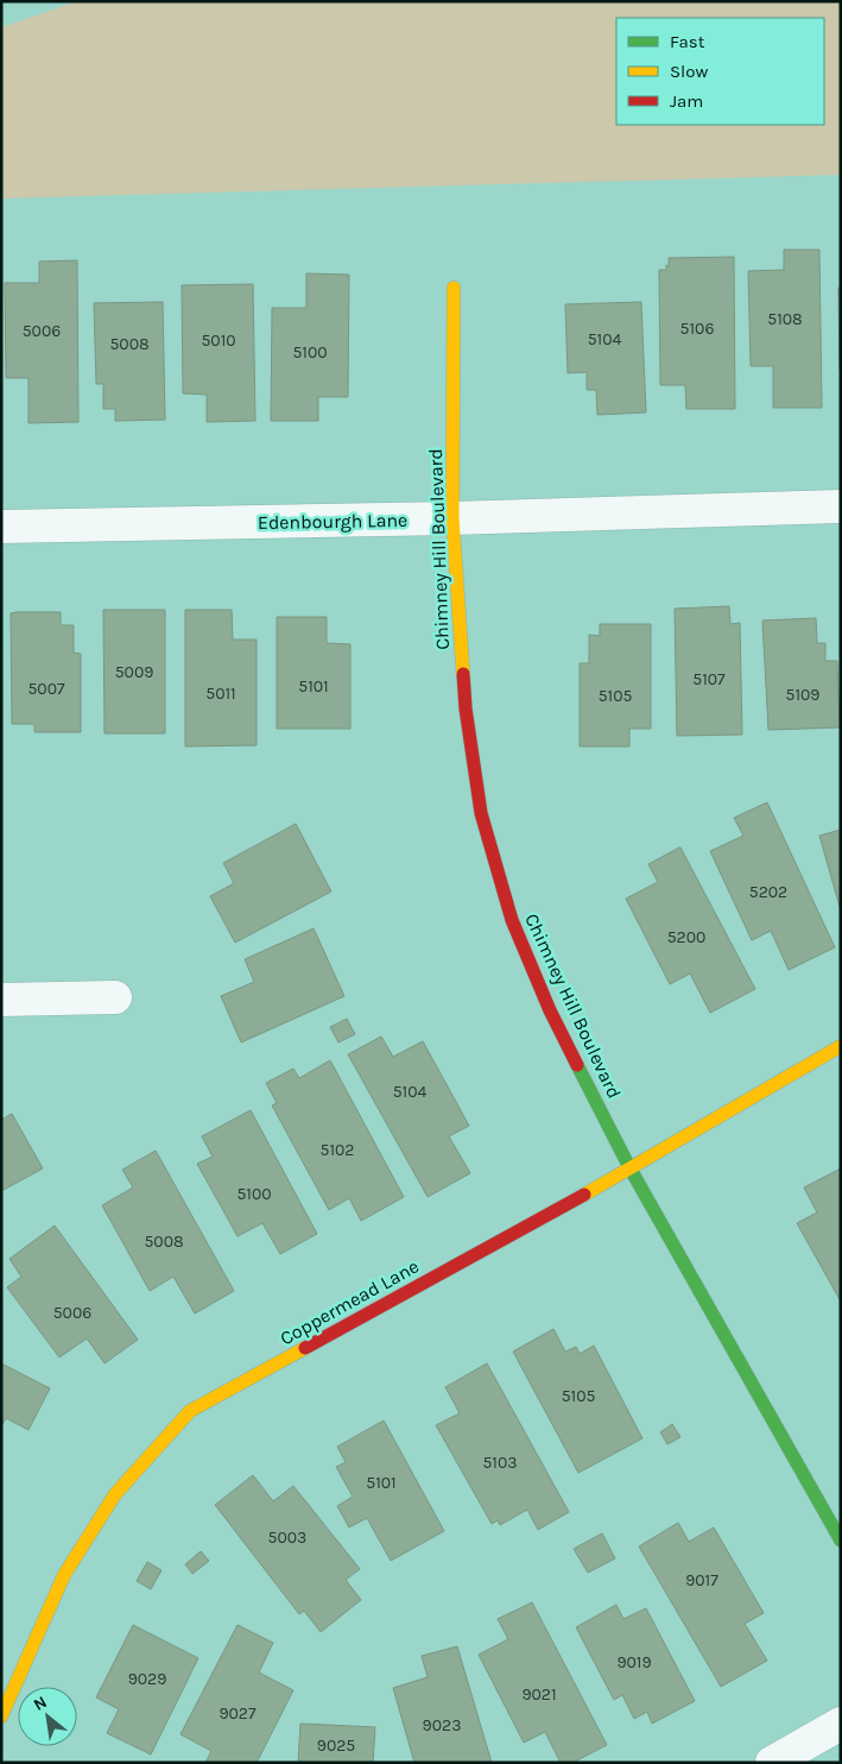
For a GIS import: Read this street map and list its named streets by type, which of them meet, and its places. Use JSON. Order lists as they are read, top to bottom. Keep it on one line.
{"streets":{"street":["Edenbourgh Lane","Chimney Hill Boulevard","Coppermead Lane"]},"crossings":[["Edenbourgh Lane","Chimney Hill Boulevard"],["Chimney Hill Boulevard","Coppermead Lane"]],"house_numbers":["5108","5106","5006","5104","5010","5008","5100","5009","5107","5101","5007","5011","5109","5105","5202","5200","5104","5102","5100","5008","5006","5105","5103","5101","5003","9017","9019","9029","9021","9027","9023","9025"],"legend":["Fast","Slow","Jam"],"north":"top left"}
